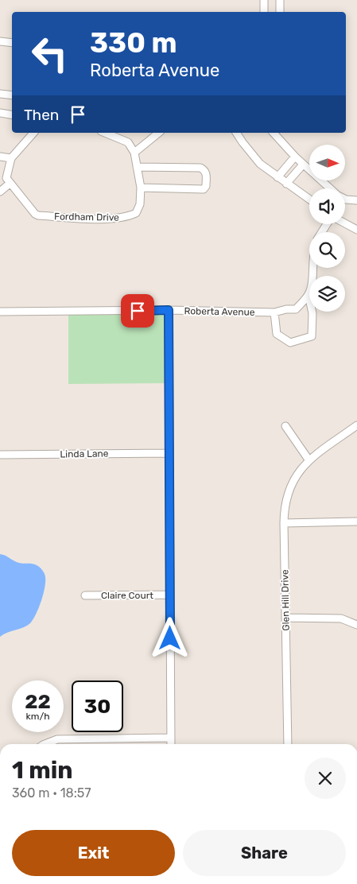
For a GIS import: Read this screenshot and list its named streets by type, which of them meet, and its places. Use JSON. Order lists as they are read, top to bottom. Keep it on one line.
{"streets":{"street":["Fordham Drive","Roberta Avenue","Linda Lane","Claire Court","Glen Hill Drive"]},"north":"right","page":{"turn":["330 m","Roberta Avenue"],"then":"Then","speed":"22 km/h","limit":"30","heading":["1 min","360 m · 18:57"],"buttons":["Exit","Share"]}}
